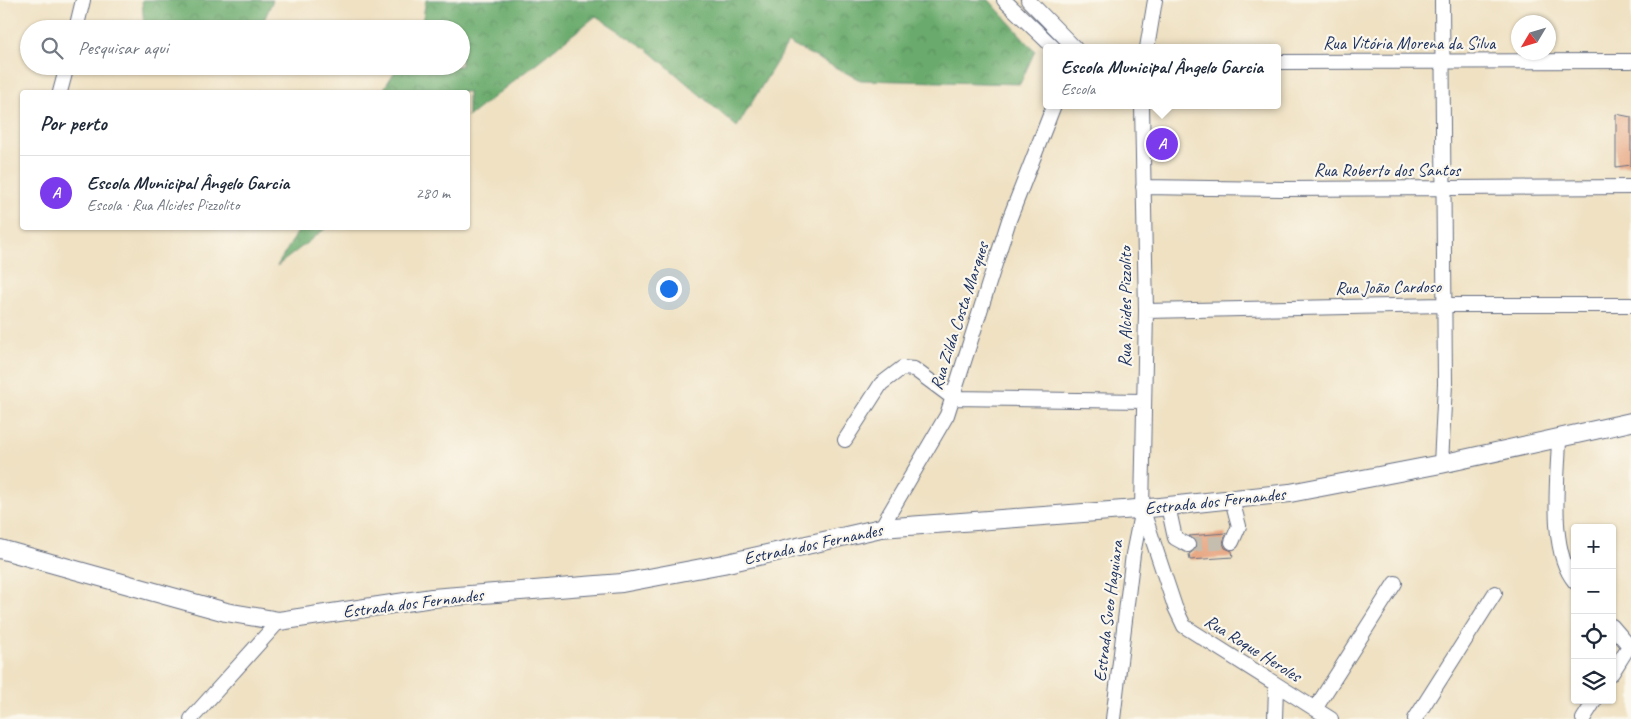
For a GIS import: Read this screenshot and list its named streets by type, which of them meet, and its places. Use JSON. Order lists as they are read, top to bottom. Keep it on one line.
{"streets":{"main road":["Estrada dos Fernandes"],"street":["Rua Vitória Morena da Silva","Rua Roberto dos Santos","Rua João Cardoso","Rua Alcides Pizzolito","Rua Zilda Costa Marques","Estrada Sueo Haguiara","Rua Roque Heroles"]},"crossings":[["Rua Roberto dos Santos","Rua Alcides Pizzolito"],["Rua João Cardoso","Rua Alcides Pizzolito"],["Rua Alcides Pizzolito","Estrada dos Fernandes"],["Rua Alcides Pizzolito","Estrada Sueo Haguiara"],["Rua Alcides Pizzolito","Rua Roque Heroles"],["Rua Zilda Costa Marques","Estrada dos Fernandes"],["Estrada dos Fernandes","Estrada Sueo Haguiara"],["Estrada dos Fernandes","Rua Roque Heroles"],["Estrada Sueo Haguiara","Rua Roque Heroles"]],"north":"bottom left","page":{"search":"Pesquisar aqui","popup":["Escola Municipal Ângelo Garcia","Escola"],"heading":"Por perto","pins":"A","list":[{"mark":"A","name":"Escola Municipal Ângelo Garcia","note":"Escola · Rua Alcides Pizzolito","value":"280 m"}],"map_buttons":["+","−"]}}
